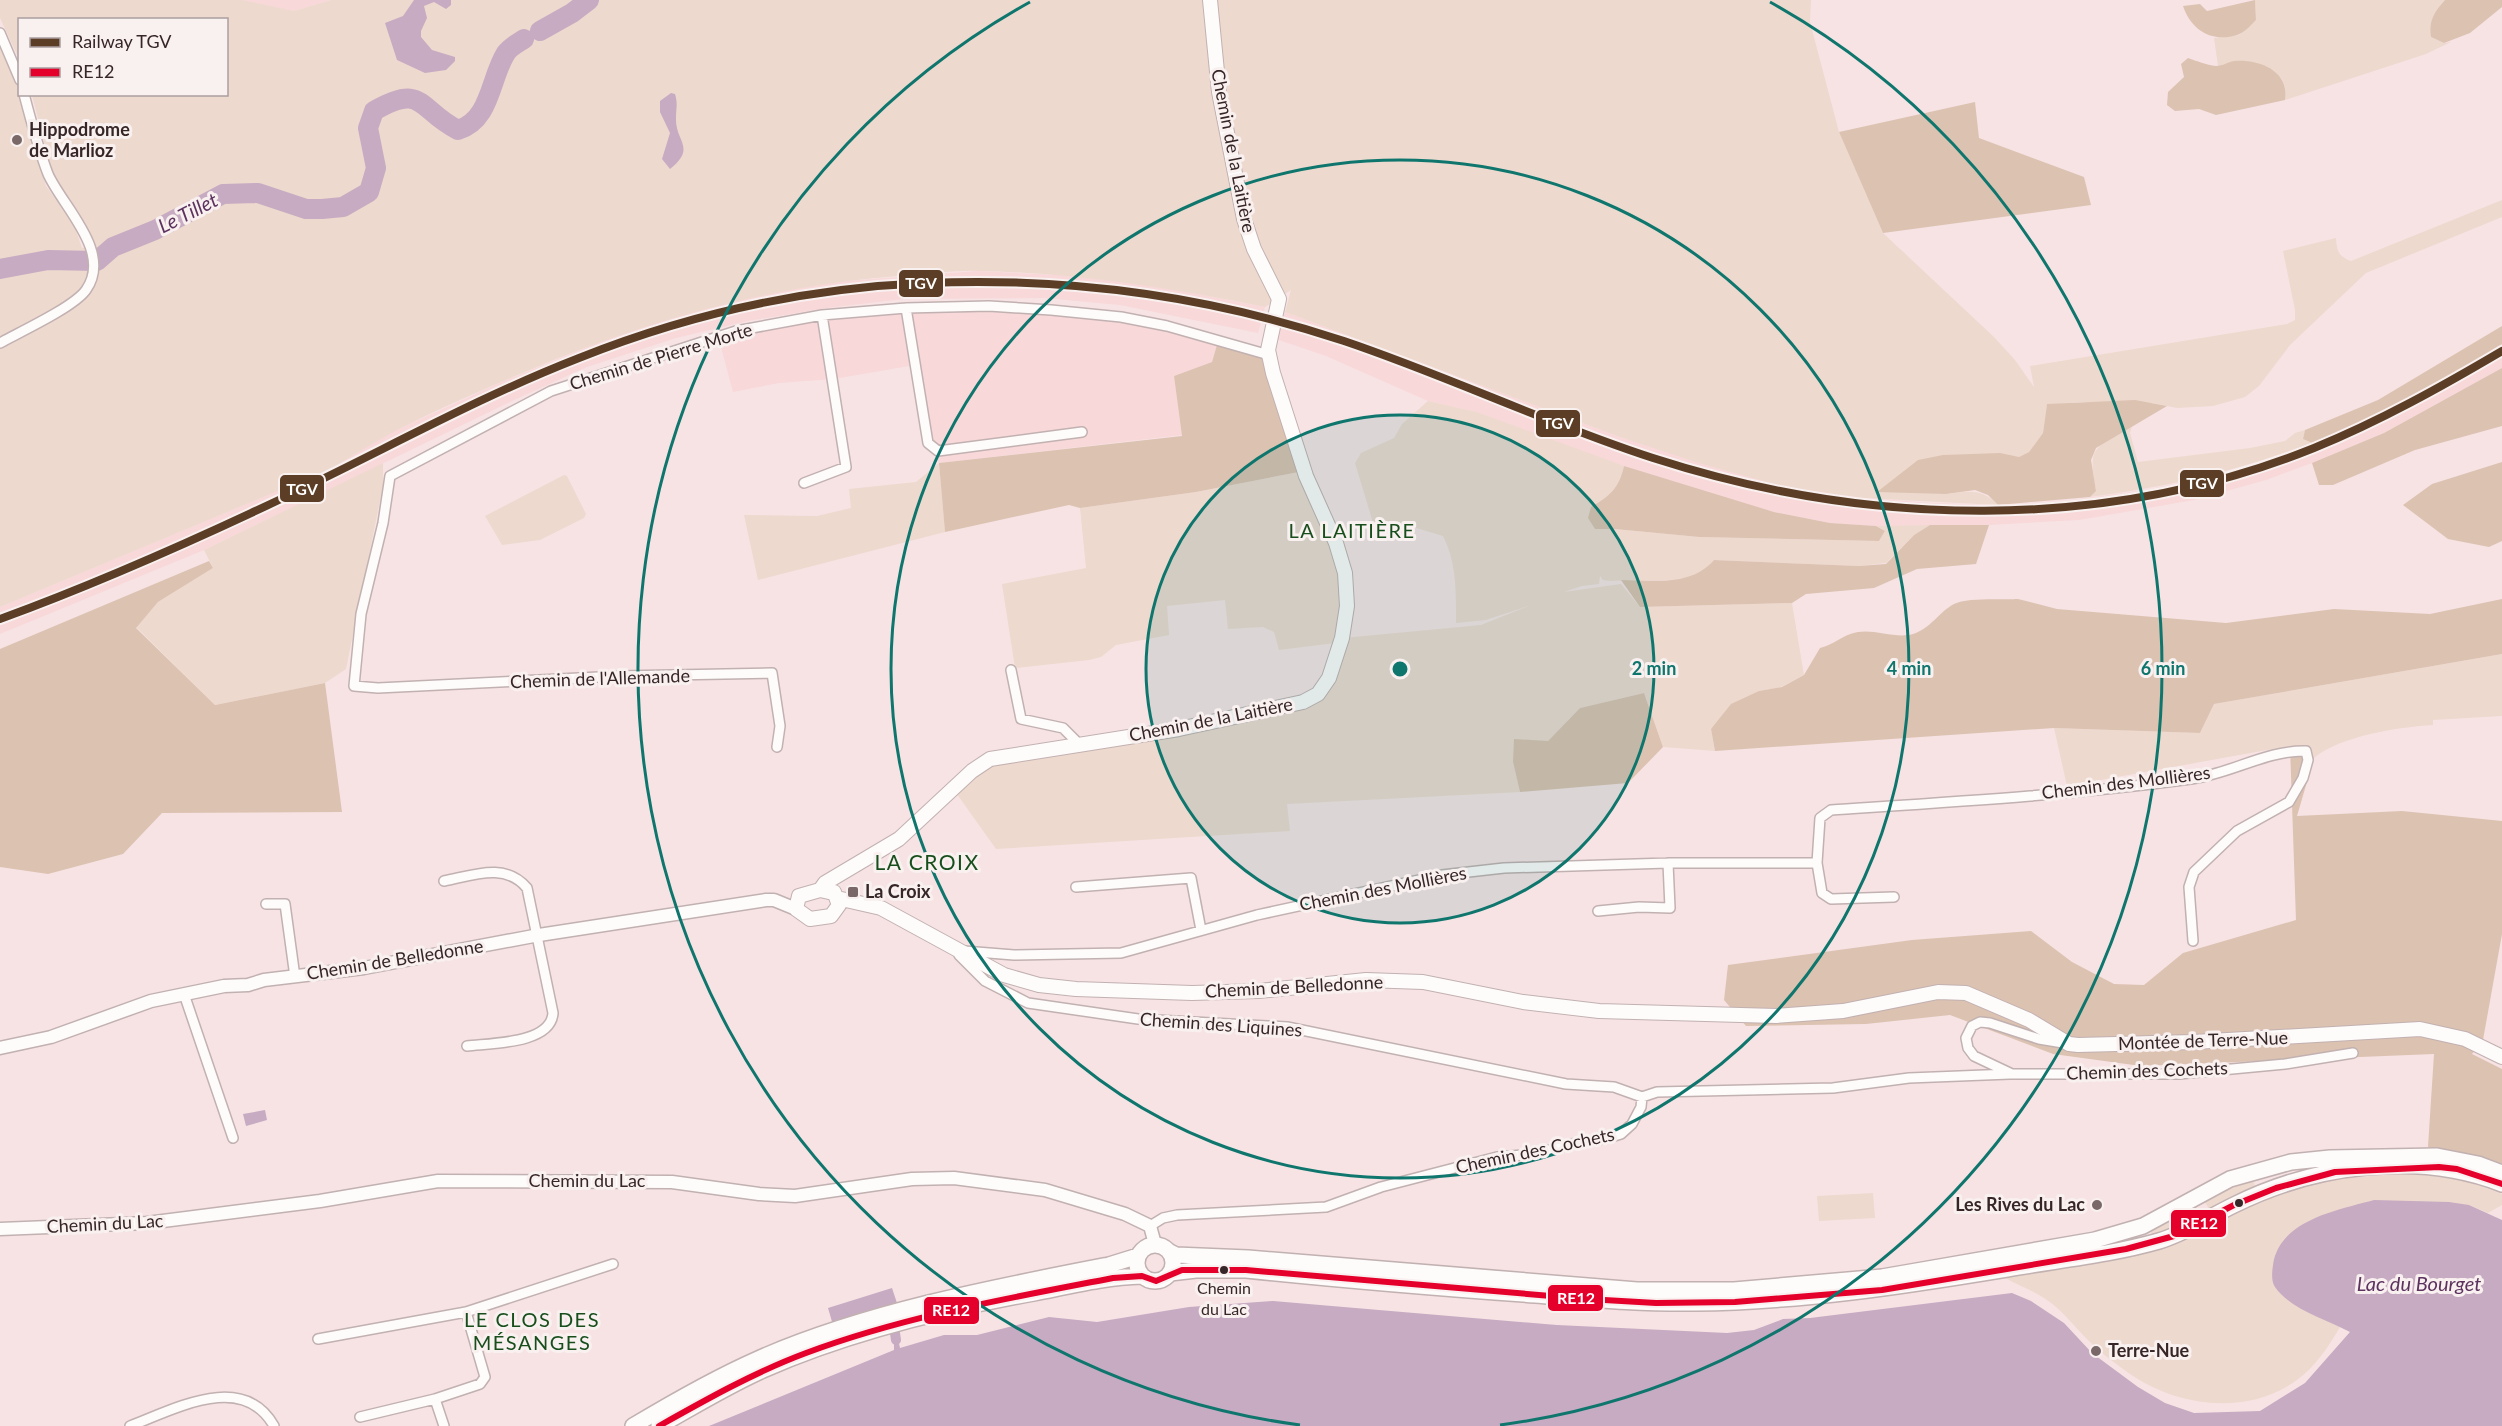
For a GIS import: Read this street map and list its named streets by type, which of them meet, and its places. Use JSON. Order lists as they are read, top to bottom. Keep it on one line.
{"streets":{"main road":["Chemin de la Laitière","Chemin de Belledonne","Montée de Terre-Nue"],"street":["Chemin de Pierre Morte","Chemin de l'Allemande","Chemin des Mollières","Chemin des Liquines","Chemin des Cochets","Chemin du Lac"]},"crossings":[["Chemin de la Laitière","Chemin de Pierre Morte"],["Chemin de la Laitière","Chemin de Belledonne"],["Chemin de Pierre Morte","Chemin de l'Allemande"],["Chemin des Mollières","Chemin de Belledonne"],["Chemin des Mollières","Chemin des Liquines"],["Chemin de Belledonne","Chemin des Liquines"],["Chemin de Belledonne","Montée de Terre-Nue"],["Chemin de Belledonne","Chemin des Cochets"],["Chemin des Liquines","Chemin des Cochets"],["Montée de Terre-Nue","Chemin des Cochets"],["Chemin des Cochets","Chemin du Lac"]],"districts":["LA LAITIÈRE","LA CROIX","LE CLOS DES MÉSANGES"],"water":["Le Tillet","Lac du Bourget"],"places":{"other":["Hippodrome de Marlioz","Les Rives du Lac","Chemin du Lac","Terre-Nue"],"transit":["La Croix"]},"lines":["rail line TGV","transit line RE12"],"legend":["Railway TGV","RE12"],"rings":["2 min","4 min","6 min"]}
